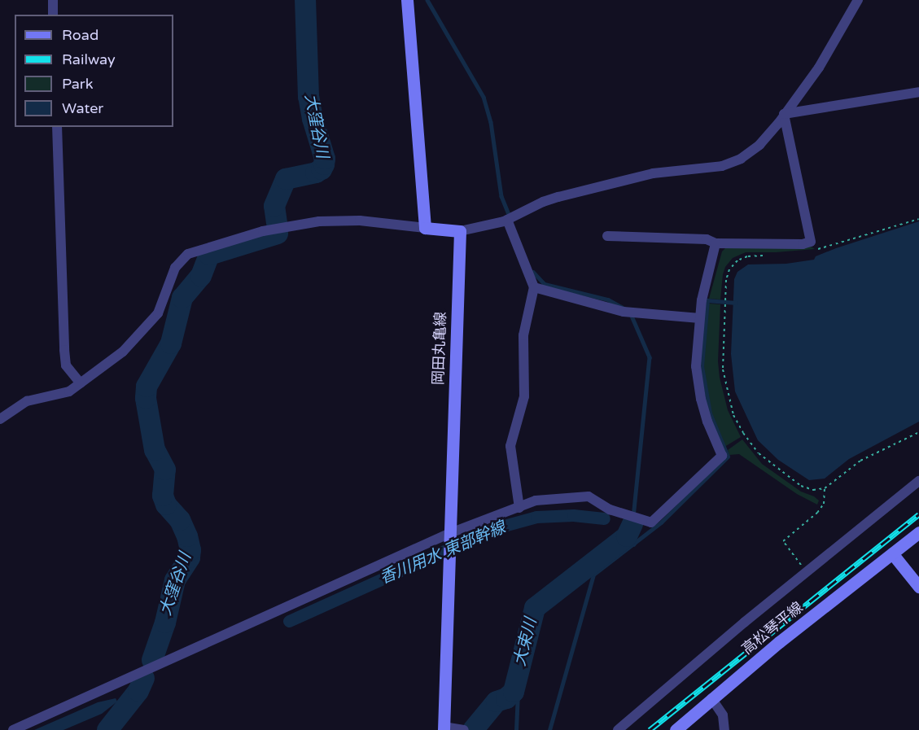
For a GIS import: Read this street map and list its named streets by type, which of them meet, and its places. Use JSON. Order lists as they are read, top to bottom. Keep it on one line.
{"streets":{"main road":["岡田丸亀線","高松琴平線"]},"water":["大窪谷川","香川用水 東部幹線","大束川"],"legend":["Road","Railway","Park","Water"]}
